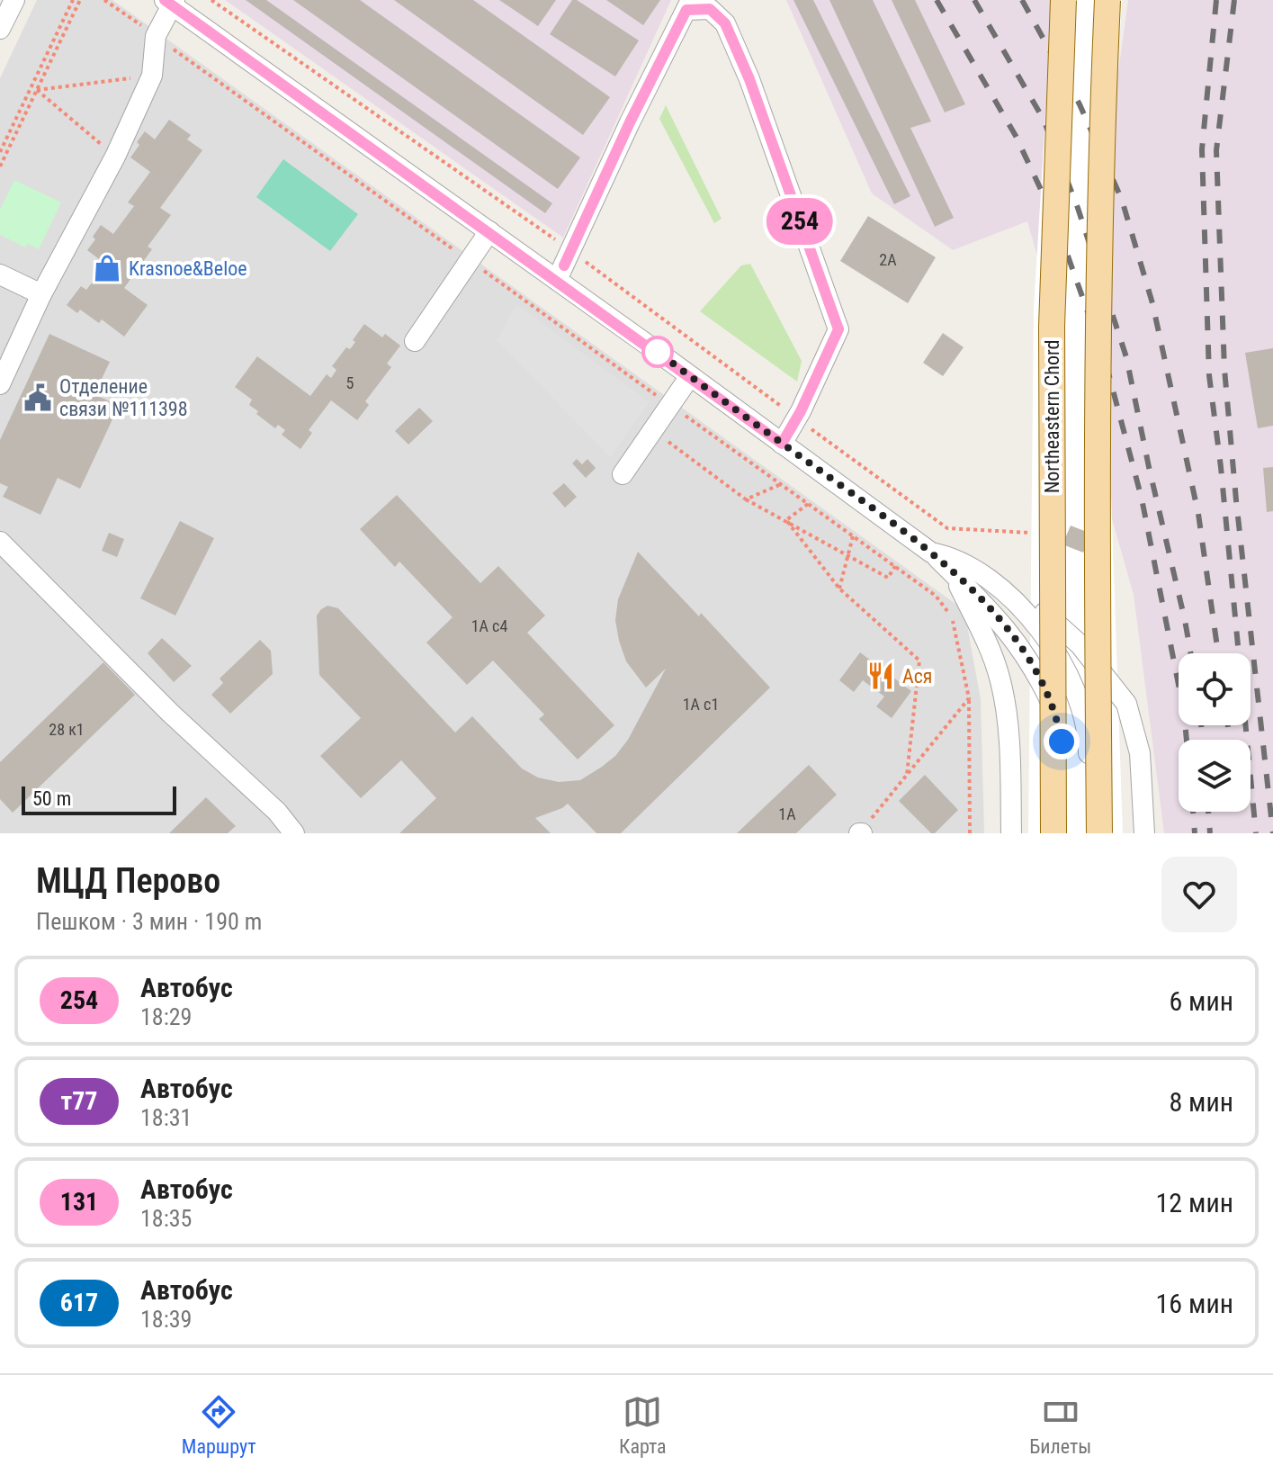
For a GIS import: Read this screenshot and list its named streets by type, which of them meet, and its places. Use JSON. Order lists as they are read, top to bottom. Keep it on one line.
{"streets":{"main road":["Northeastern Chord"]},"places":{"shop":["Krasnoe&Beloe"],"public building":["Отделение связи №111398"],"restaurant":["Ася"]},"lines":["bus line 254"],"house_numbers":["2А","5","1А с4","1А с1","28 к1","1А"],"scale_bar":"50 m","page":{"on_map":"254","scale":"50 m","heading":["МЦД Перово","Пешком · 3 мин · 190 m"],"list":[{"mark":"254","name":"Автобус","note":"18:29","value":"6 мин"},{"mark":"т77","name":"Автобус","note":"18:31","value":"8 мин"},{"mark":"131","name":"Автобус","note":"18:35","value":"12 мин"},{"mark":"617","name":"Автобус","note":"18:39","value":"16 мин"}],"tabs":["Маршрут","Карта","Билеты"]}}
